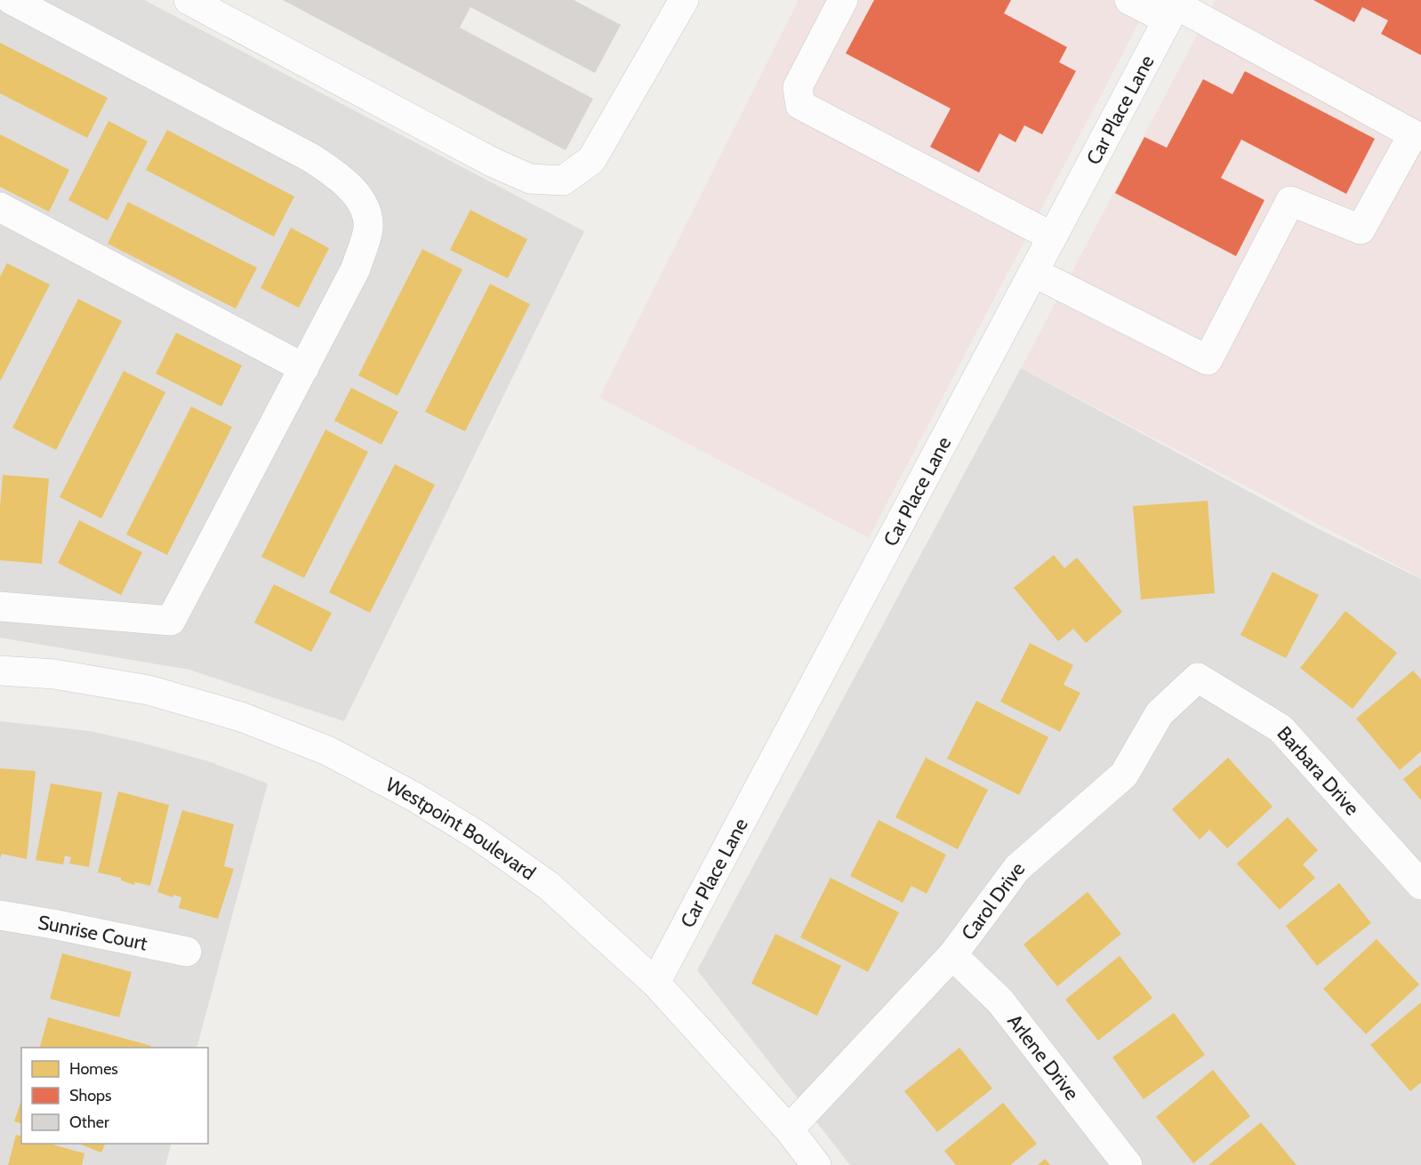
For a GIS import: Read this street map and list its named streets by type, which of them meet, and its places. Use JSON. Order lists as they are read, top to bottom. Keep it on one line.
{"streets":{"street":["Car Place Lane","Barbara Drive","Westpoint Boulevard","Carol Drive","Sunrise Court","Arlene Drive"]},"crossings":[["Car Place Lane","Westpoint Boulevard"],["Barbara Drive","Carol Drive"],["Westpoint Boulevard","Carol Drive"],["Carol Drive","Arlene Drive"]],"legend":["Homes","Shops","Other"]}
